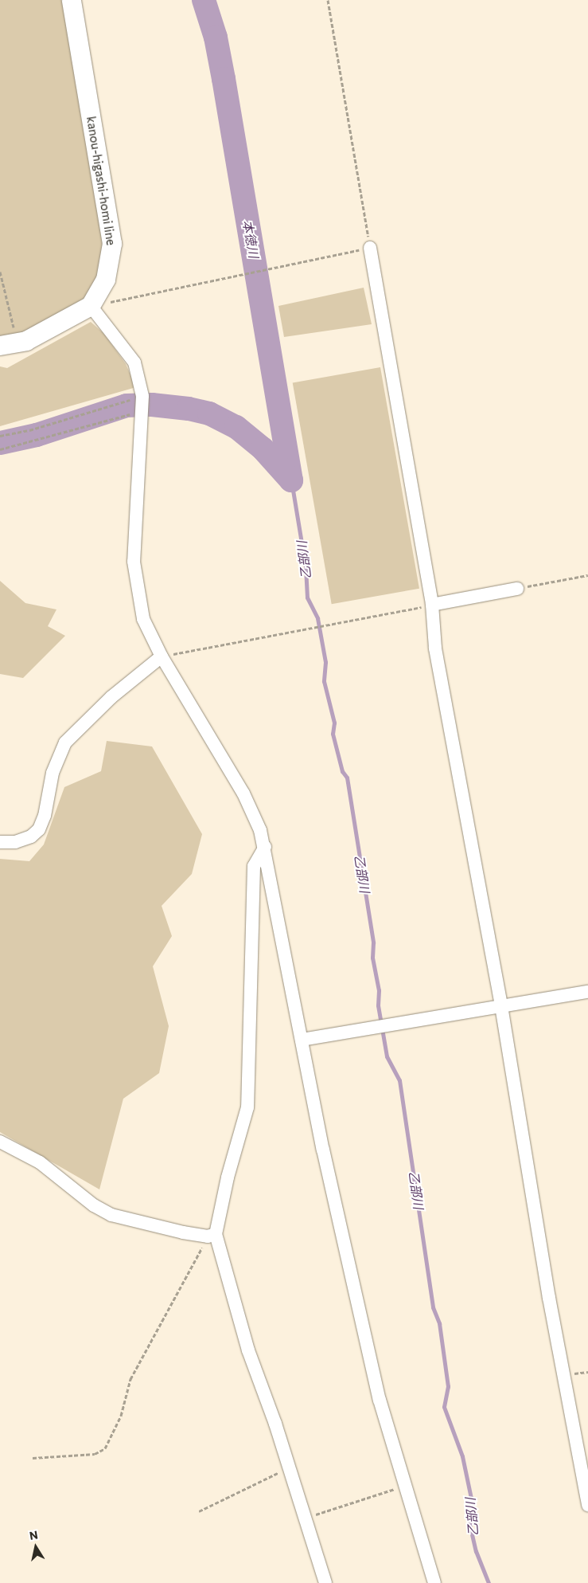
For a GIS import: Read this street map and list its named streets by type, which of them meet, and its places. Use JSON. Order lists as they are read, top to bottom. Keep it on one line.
{"streets":{"main road":["kanou-higashi-homi line"]},"water":["本徳川","乙部川"],"north":"top"}
